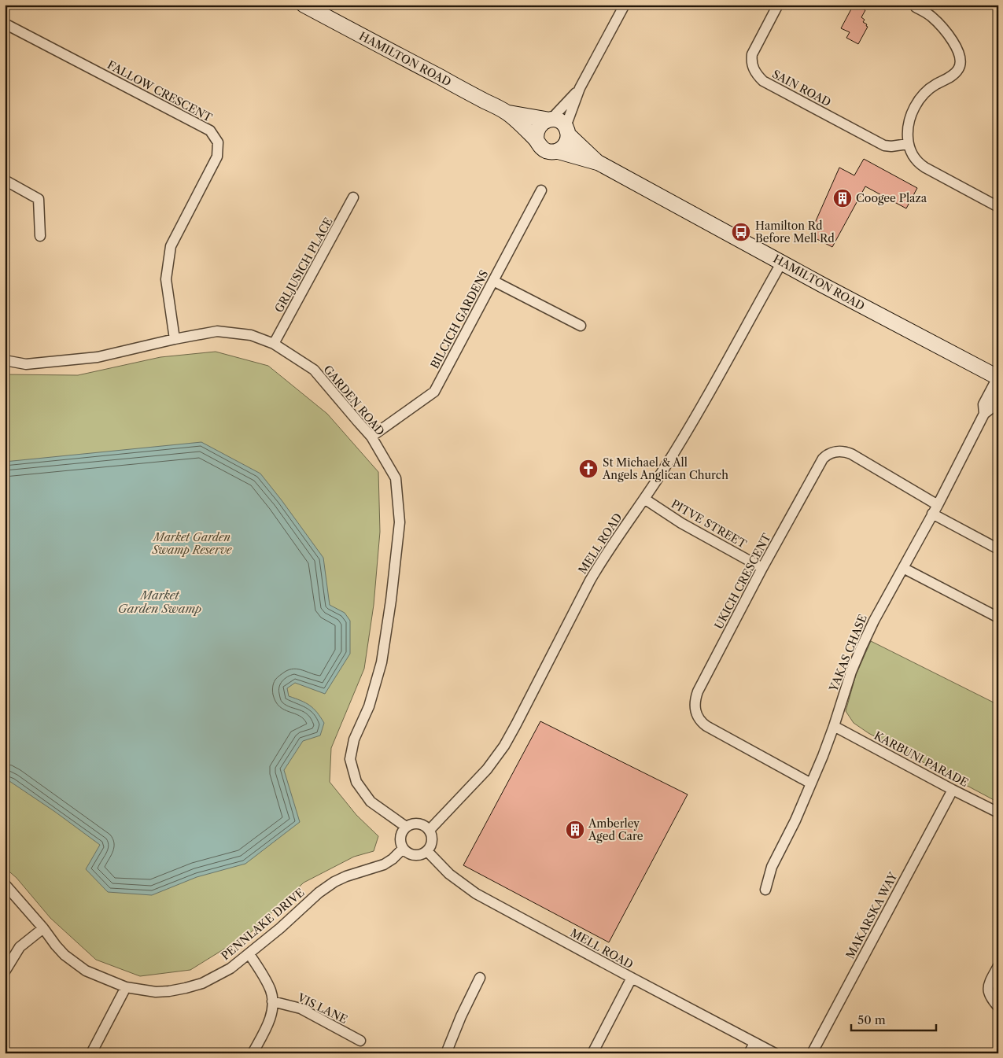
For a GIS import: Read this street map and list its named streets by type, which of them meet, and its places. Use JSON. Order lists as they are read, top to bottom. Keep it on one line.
{"streets":{"main road":["HAMILTON ROAD"],"street":["SAIN ROAD","FALLOW CRESCENT","GRLJUSICH PLACE","BILCICH GARDENS","GARDEN ROAD","PITVE STREET","MELL ROAD","UKICH CRESCENT","YAKAS CHASE","KARBUNI PARADE","MAKARSKA WAY","PENNLAKE DRIVE","VIS LANE"]},"crossings":[["HAMILTON ROAD","MELL ROAD"],["HAMILTON ROAD","YAKAS CHASE"],["FALLOW CRESCENT","GARDEN ROAD"],["GRLJUSICH PLACE","GARDEN ROAD"],["BILCICH GARDENS","GARDEN ROAD"],["GARDEN ROAD","MELL ROAD"],["GARDEN ROAD","PENNLAKE DRIVE"],["PITVE STREET","MELL ROAD"],["PITVE STREET","UKICH CRESCENT"],["MELL ROAD","PENNLAKE DRIVE"],["UKICH CRESCENT","YAKAS CHASE"],["YAKAS CHASE","KARBUNI PARADE"],["KARBUNI PARADE","MAKARSKA WAY"]],"water":["Market Garden Swamp"],"parks":["Market Garden Swamp Reserve"],"places":{"building":["Coogee Plaza","Amberley Aged Care"],"bus stop":["Hamilton Rd Before Mell Rd"],"church":["St Michael & All Angels Anglican Church"]},"scale_bar":"50 m"}
